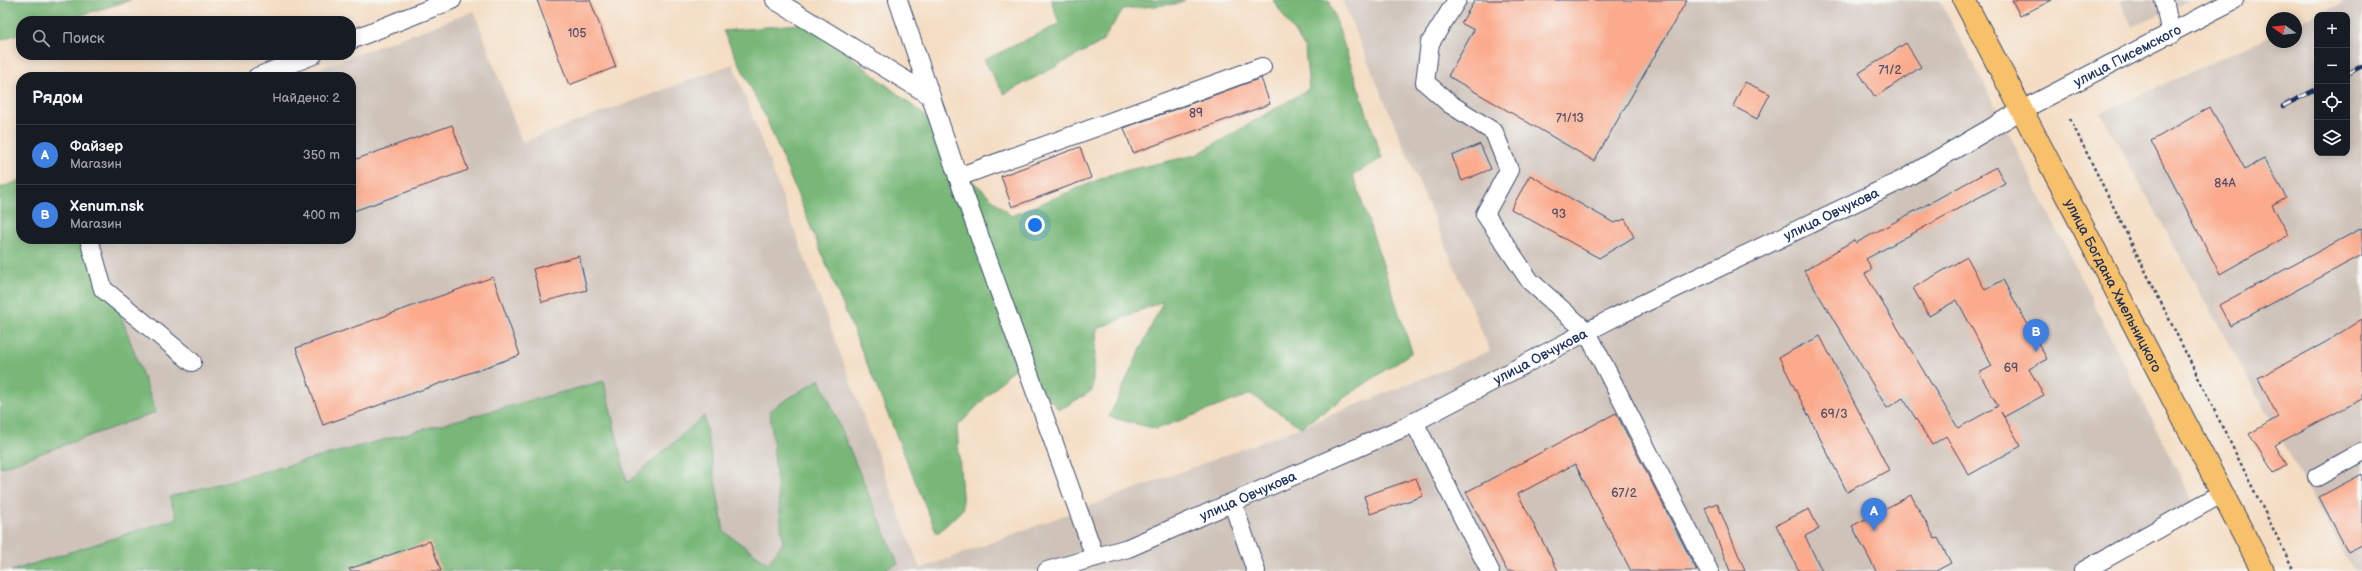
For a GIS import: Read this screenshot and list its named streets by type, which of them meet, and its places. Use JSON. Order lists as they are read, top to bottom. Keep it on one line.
{"streets":{"highway":["улица Богдана Хмельницкого"],"street":["улица Писемского","улица Овчукова"]},"crossings":[["улица Писемского","улица Овчукова"],["улица Писемского","улица Богдана Хмельницкого"],["улица Овчукова","улица Богдана Хмельницкого"]],"house_numbers":["105","71/2","89","71/13","84А","93","69","69/3","67/2"],"north":"left","page":{"map_buttons":["+","−"],"search":"Поиск","heading":["Рядом","Найдено: 2"],"list":[{"mark":"A","name":"Файзер","note":"Магазин","value":"350 m"},{"mark":"B","name":"Xenum.nsk","note":"Магазин","value":"400 m"}],"pins":["B","A"]}}
